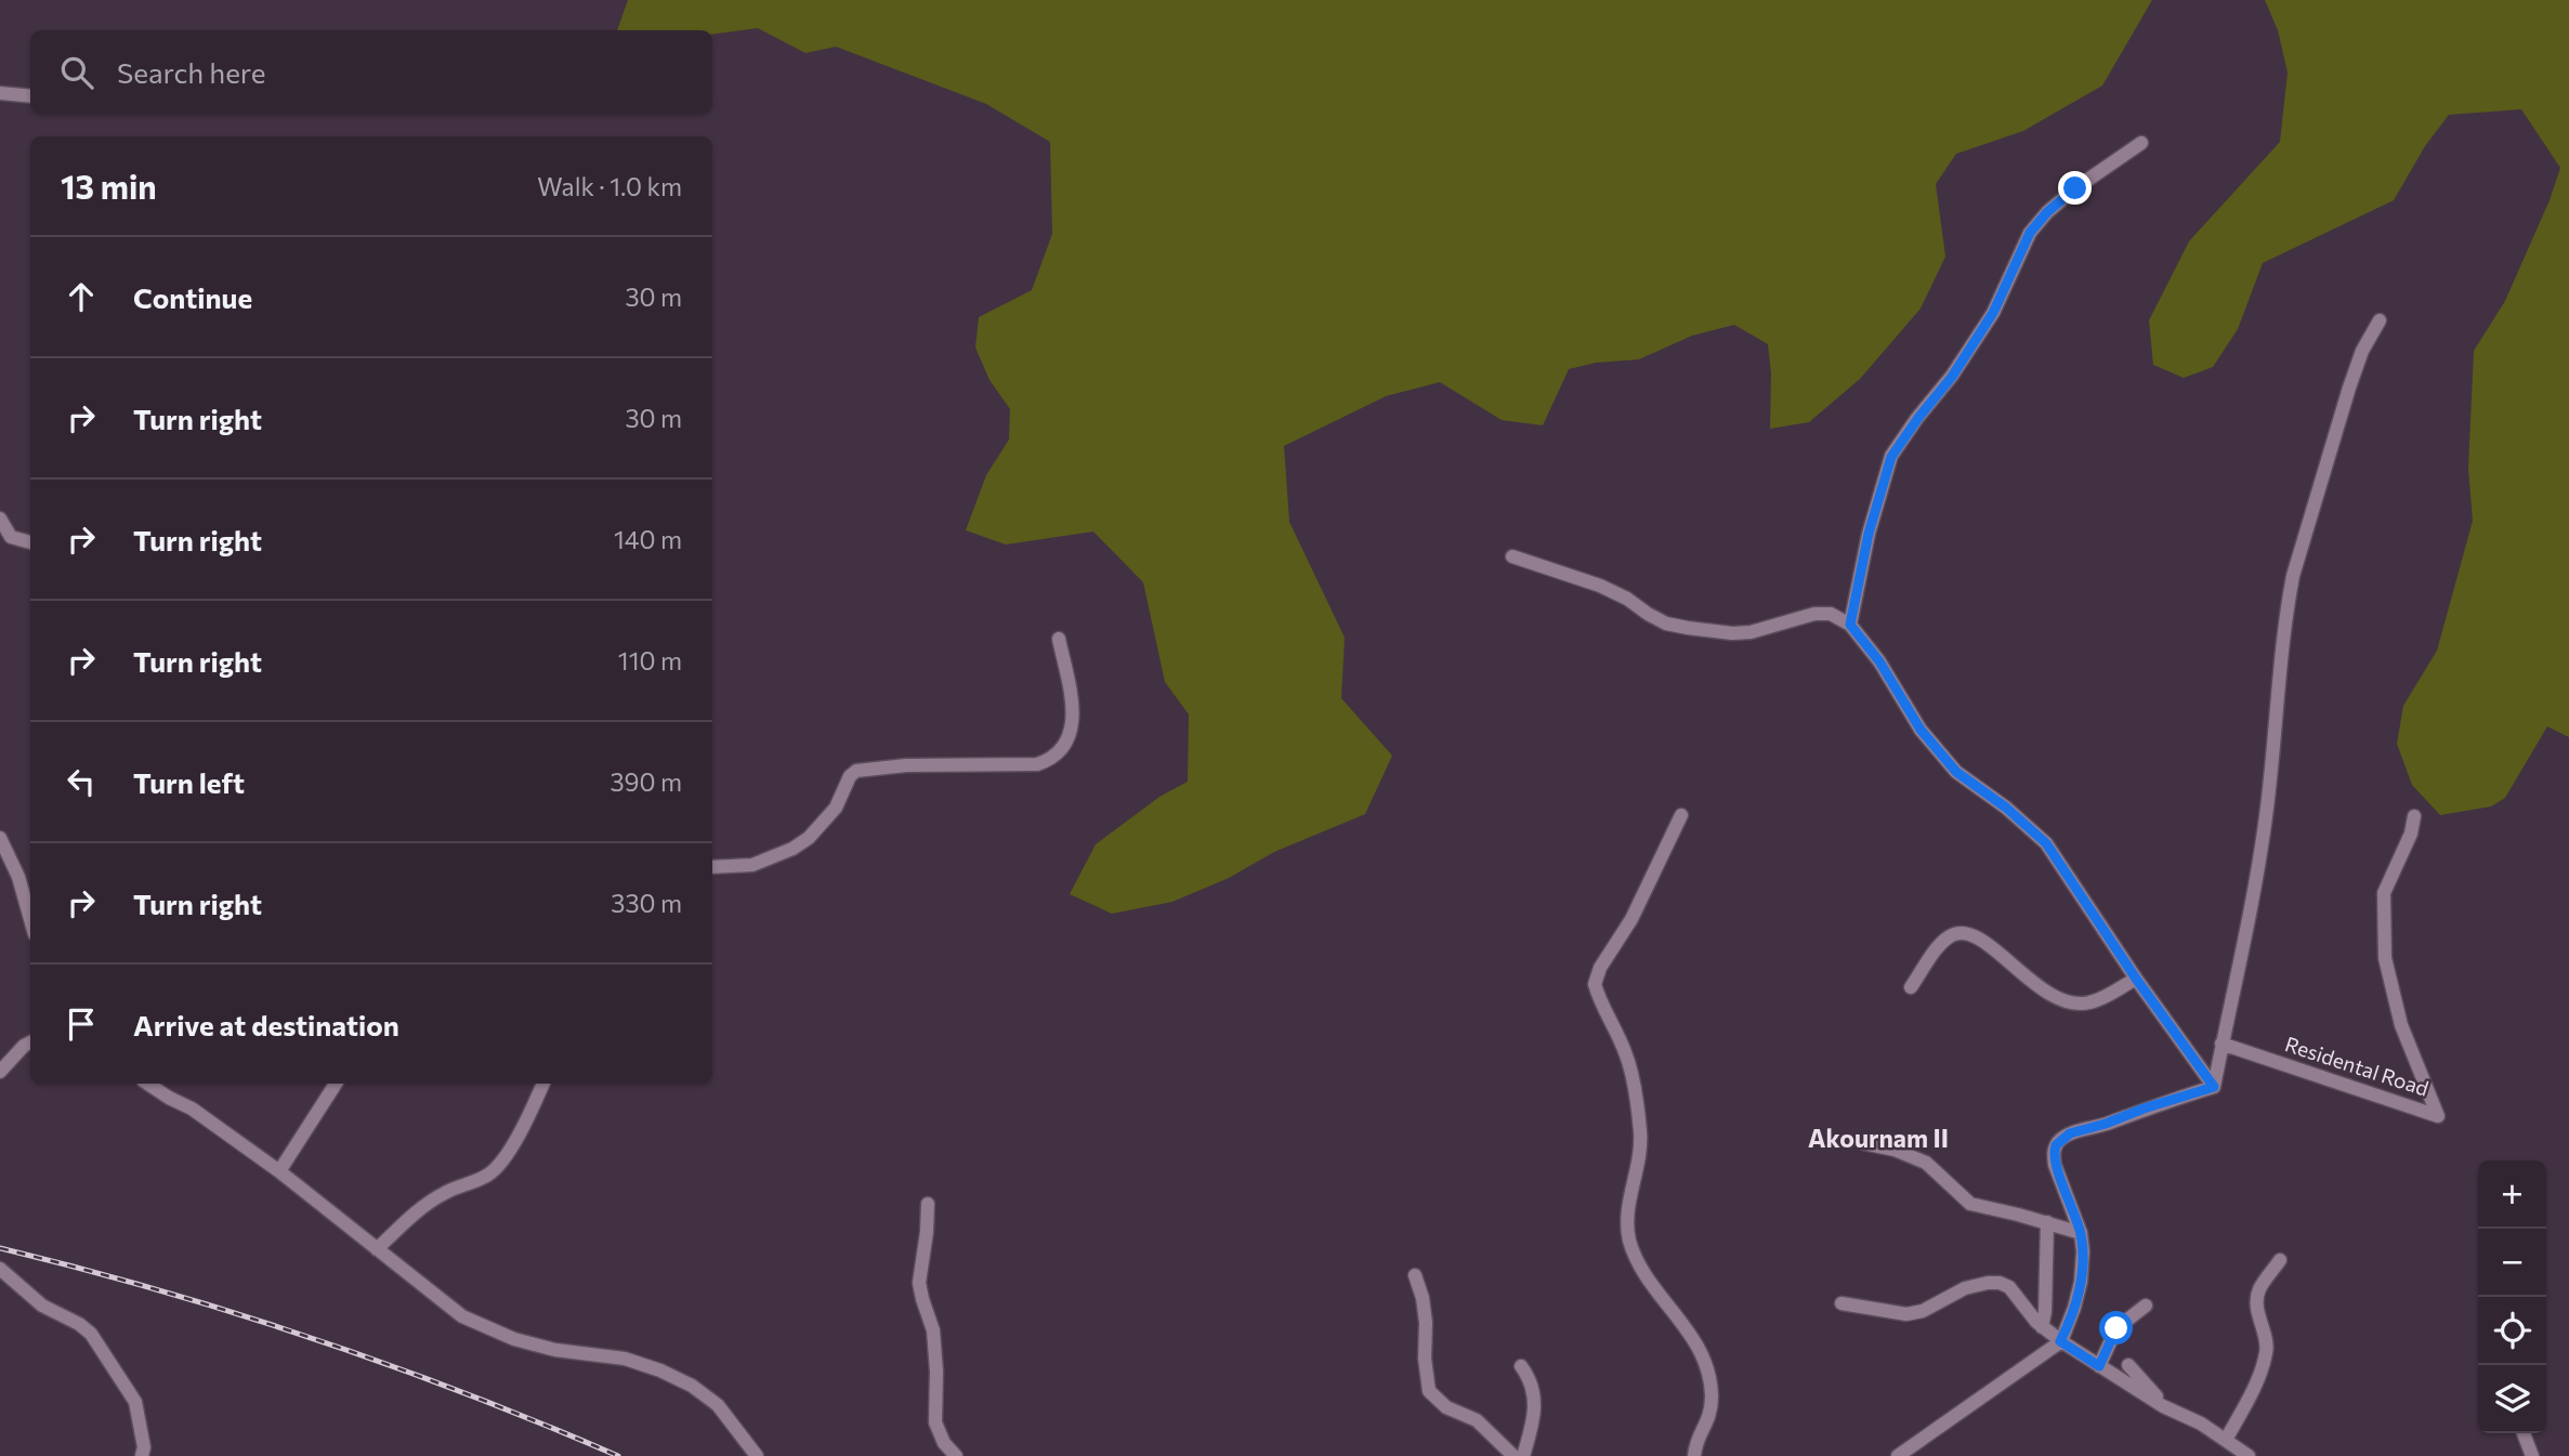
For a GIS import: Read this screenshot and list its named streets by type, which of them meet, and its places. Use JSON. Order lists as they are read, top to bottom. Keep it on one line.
{"streets":{"street":["Residental Road"]},"districts":["Akournam II"],"page":{"search":"Search here","heading":["13 min","Walk · 1.0 km"],"list":[["Continue","30 m"],["Turn right","30 m"],["Turn right","140 m"],["Turn right","110 m"],["Turn left","390 m"],["Turn right","330 m"],"Arrive at destination"],"map_buttons":["+","−"]}}
